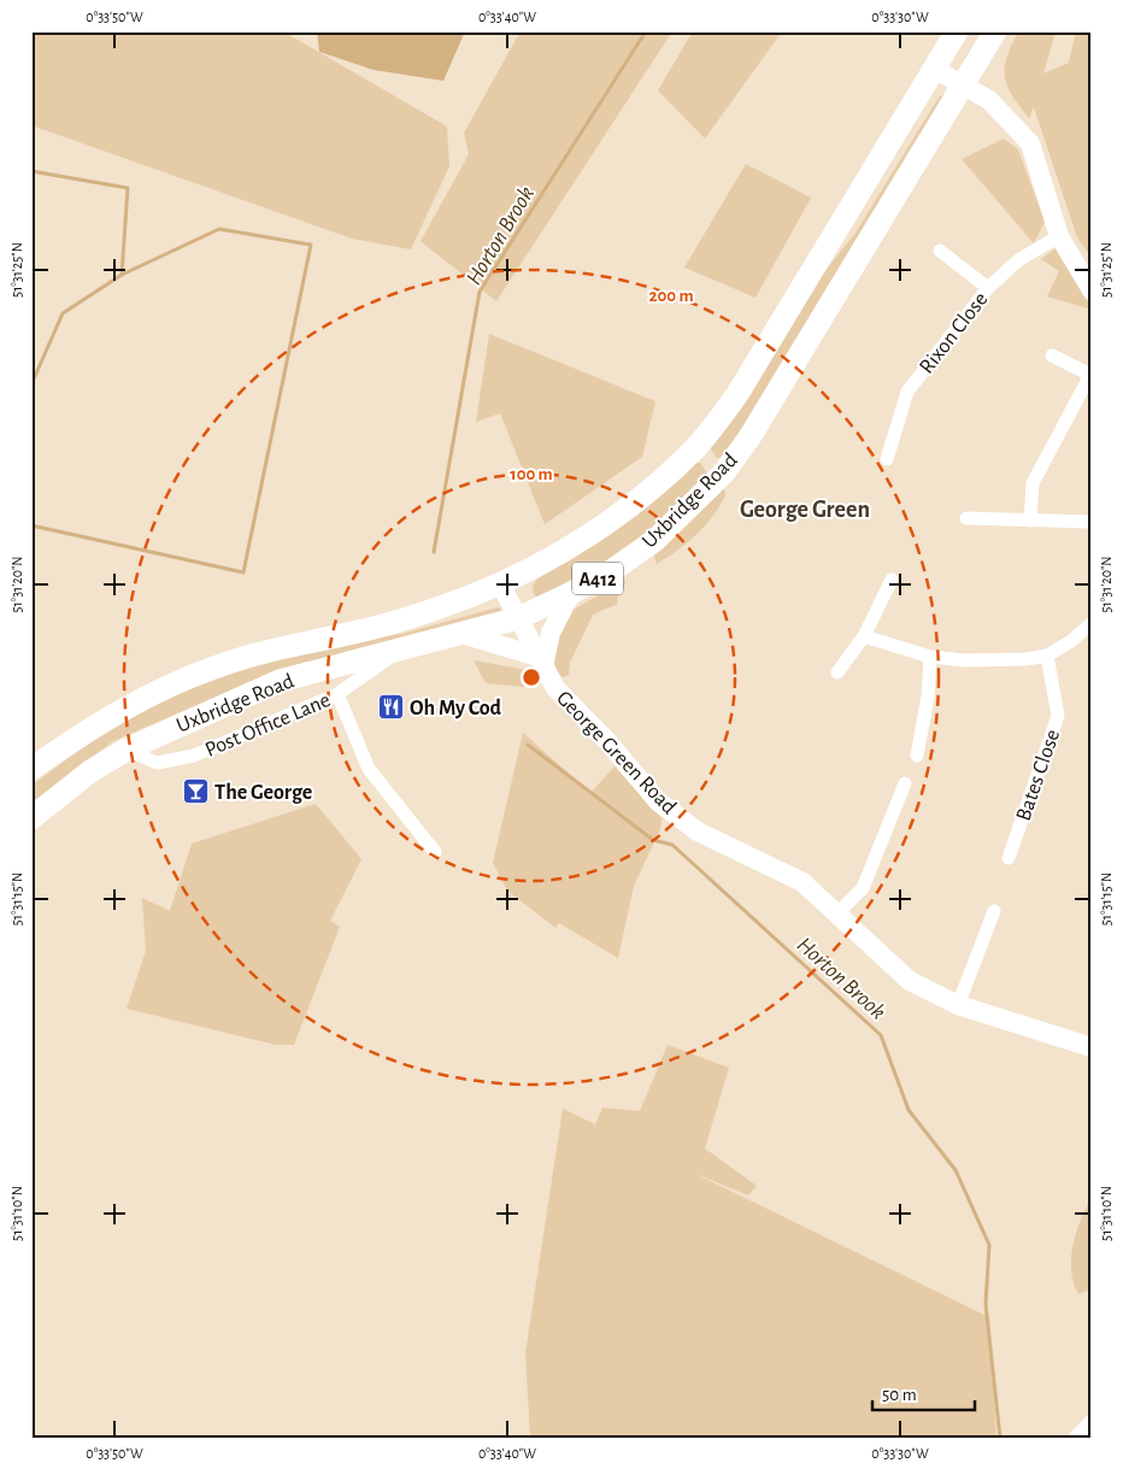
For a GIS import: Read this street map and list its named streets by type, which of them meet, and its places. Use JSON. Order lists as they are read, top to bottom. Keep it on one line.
{"streets":{"main road":["Uxbridge Road","A412"],"street":["Rixon Close","Post Office Lane","George Green Road","Bates Close"]},"crossings":[["Uxbridge Road","Post Office Lane"],["Uxbridge Road","George Green Road"]],"districts":["George Green"],"water":["Horton Brook"],"places":{"restaurant":["Oh My Cod"],"bar":["The George"]},"scale_bar":"50 m","coordinates":["0°33'50\"W","0°33'40\"W","0°33'30\"W","51°31'25\"N","51°31'20\"N","51°31'15\"N","51°31'10\"N"],"rings":["200 m","100 m"]}
